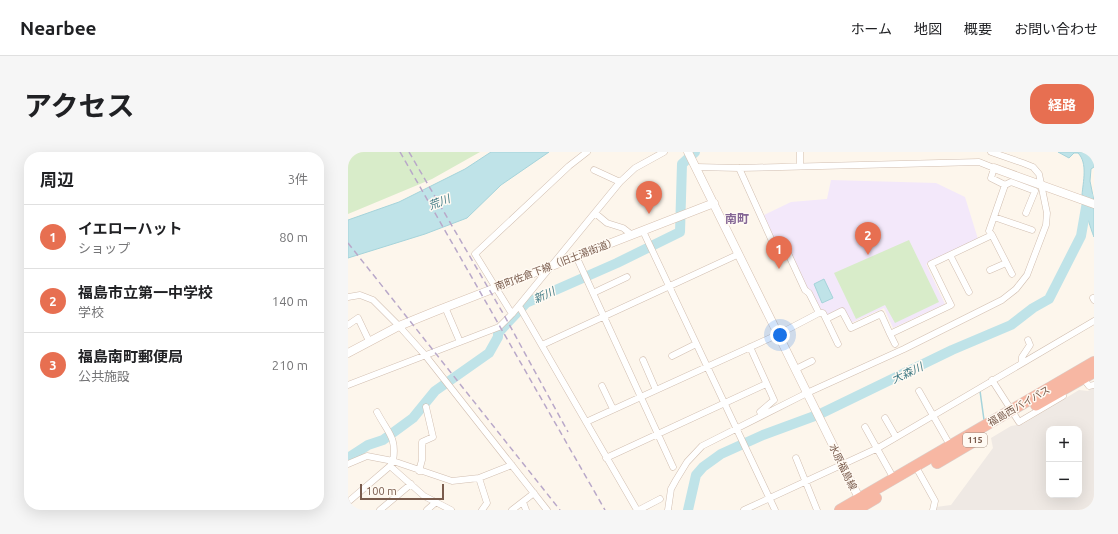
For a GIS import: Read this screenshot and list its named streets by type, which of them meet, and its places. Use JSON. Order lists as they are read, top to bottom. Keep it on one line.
{"streets":{"highway":["福島西バイパス","115"],"street":["南町佐倉下線（旧土湯街道）","水原福島線"]},"crossings":[["南町佐倉下線（旧土湯街道）","水原福島線"],["福島西バイパス","水原福島線"]],"districts":["南町"],"water":["荒川","新川","大森川"],"scale_bar":"100 m","page":{"header":"Nearbee","nav":["ホーム","地図","概要","お問い合わせ"],"title":"アクセス","buttons":"経路","heading":["周辺","3件"],"pins":["3","2","1"],"list":[{"mark":"1","name":"イエローハット","note":"ショップ","value":"80 m"},{"mark":"2","name":"福島市立第一中学校","note":"学校","value":"140 m"},{"mark":"3","name":"福島南町郵便局","note":"公共施設","value":"210 m"}],"map_buttons":["+","−"],"scale":"100 m"}}
